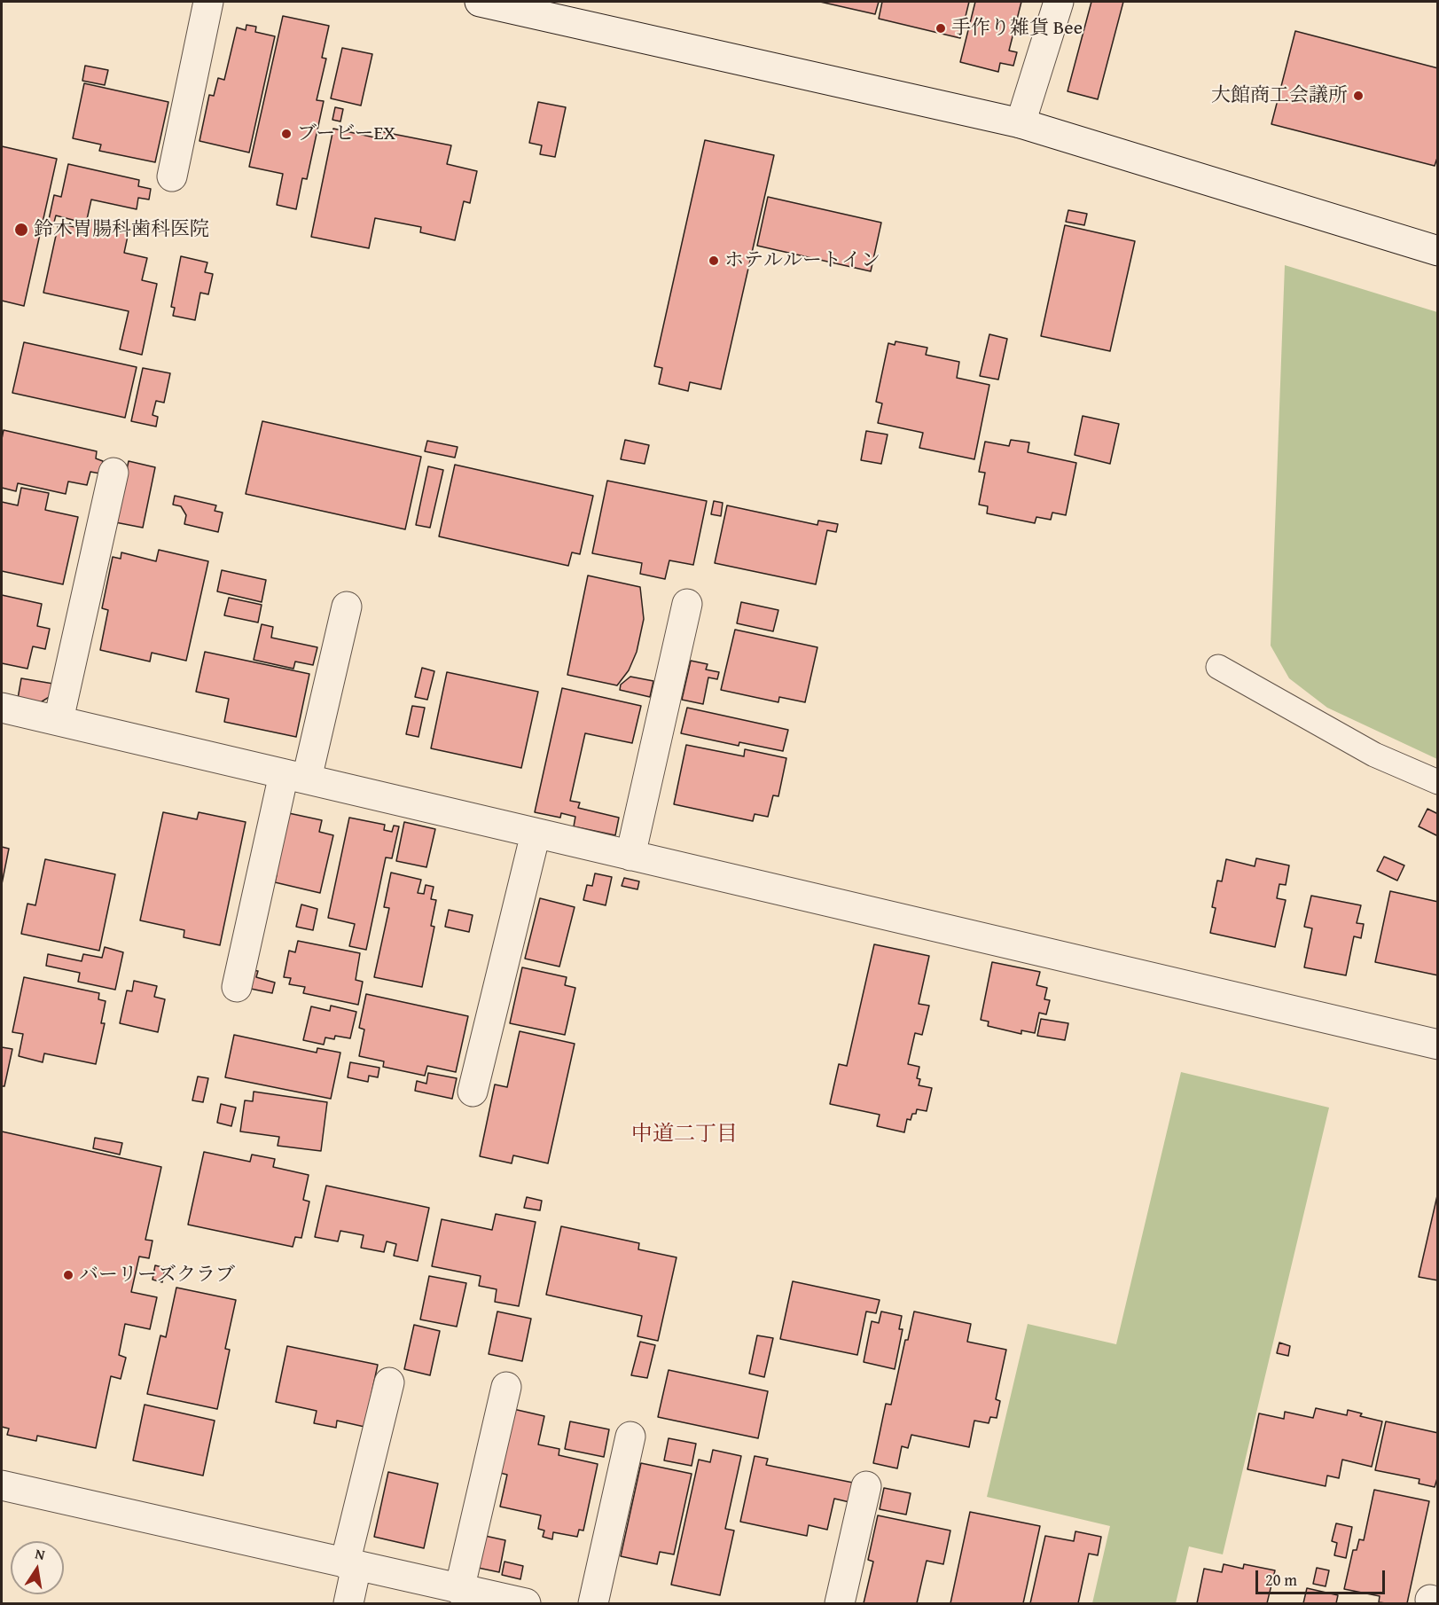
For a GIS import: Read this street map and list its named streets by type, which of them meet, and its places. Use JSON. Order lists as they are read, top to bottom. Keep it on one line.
{"districts":["中道二丁目"],"places":["手作り雑貨 Bee","大館商工会議所","ブービーEX","鈴木胃腸科歯科医院","ホテルルートイン","バーリーズクラブ"],"scale_bar":"20 m","north":"top"}
